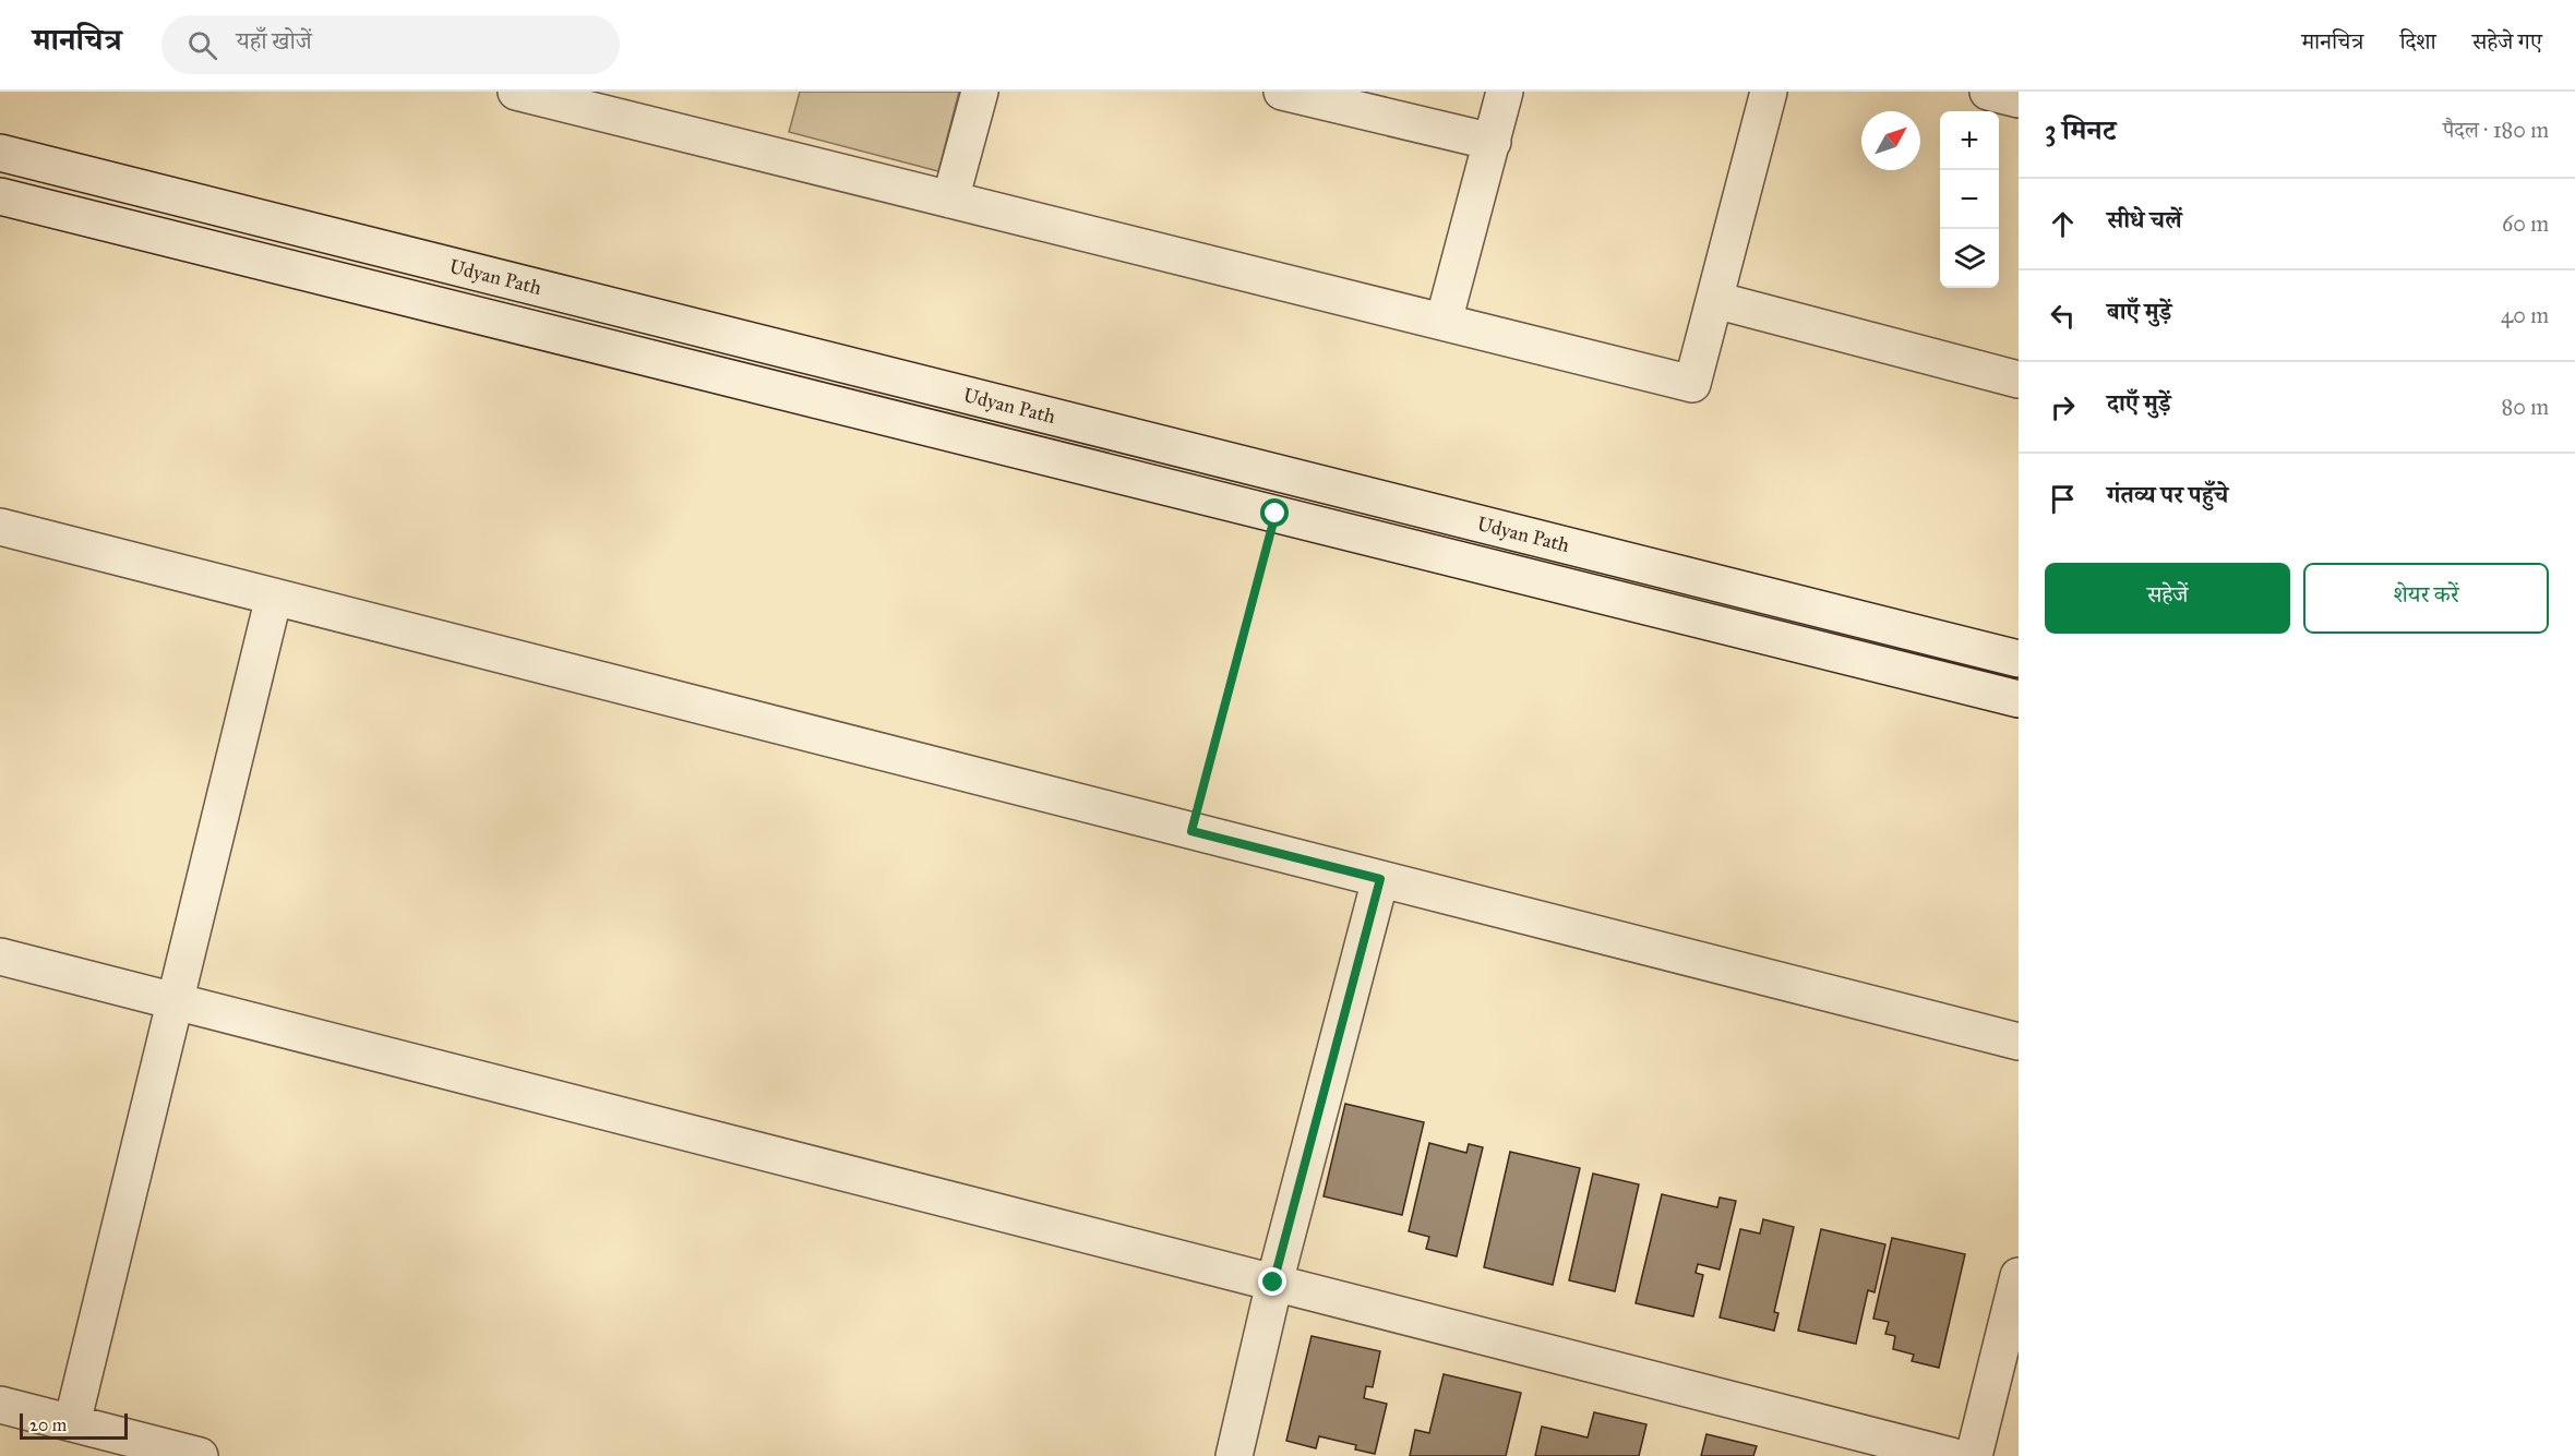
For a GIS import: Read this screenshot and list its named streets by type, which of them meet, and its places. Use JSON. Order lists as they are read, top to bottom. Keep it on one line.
{"streets":{"street":["Udyan Path"]},"scale_bar":"20 m","north":"top right","page":{"header":"मानचित्र","search":"यहाँ खोजें","nav":["मानचित्र","दिशा","सहेजे गए"],"heading":["3 मिनट","पैदल · 180 m"],"map_buttons":["+","−"],"list":[["सीधे चलें","60 m"],["बाएँ मुड़ें","40 m"],["दाएँ मुड़ें","80 m"],"गंतव्य पर पहुँचे"],"buttons":["सहेजें","शेयर करें"],"scale":"20 m"}}
